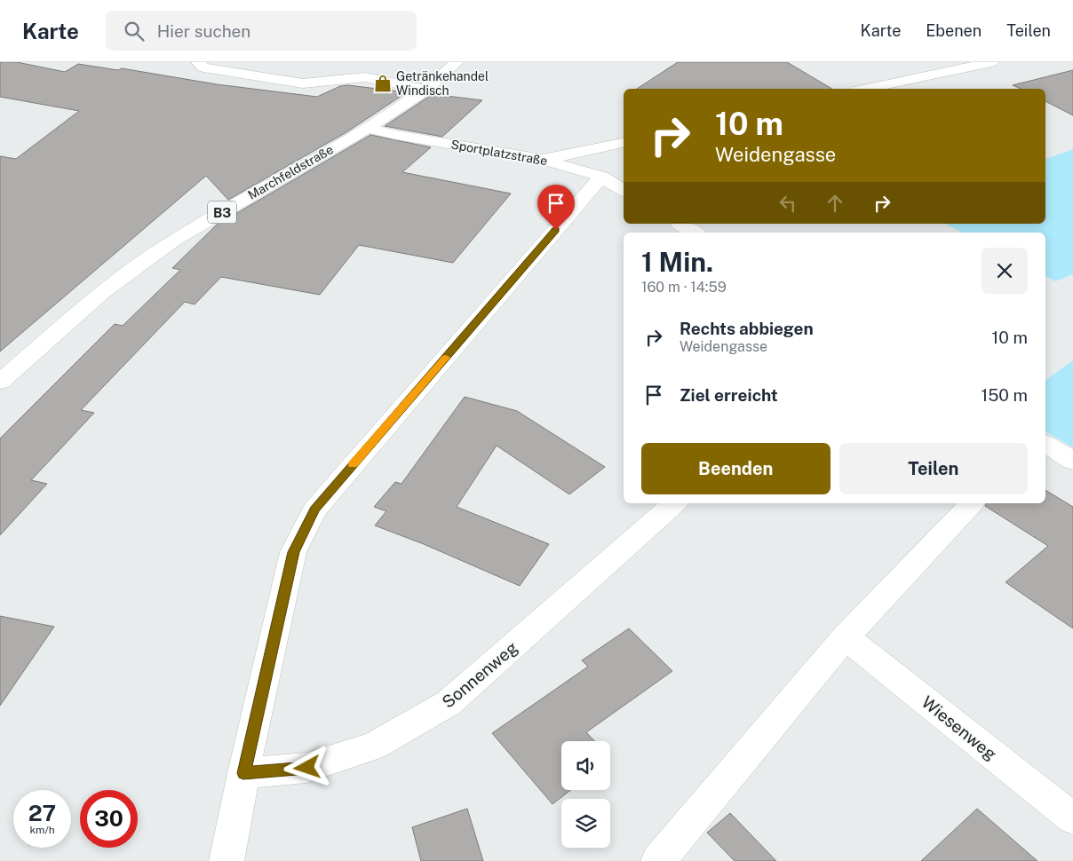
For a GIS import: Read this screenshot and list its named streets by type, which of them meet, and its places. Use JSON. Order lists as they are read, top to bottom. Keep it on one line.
{"streets":{"street":["Sportplatzstraße","Marchfeldstraße","B3","Sonnenweg","Wiesenweg"]},"crossings":[["Sportplatzstraße","Marchfeldstraße"]],"places":{"shop":["Getränkehandel Windisch"]},"page":{"header":"Karte","search":"Hier suchen","nav":["Karte","Ebenen","Teilen"],"turn":["10 m","Weidengasse"],"heading":["1 Min.","160 m · 14:59"],"list":[{"name":"Rechts abbiegen","note":"Weidengasse","value":"10 m"},{"name":"Ziel erreicht","value":"150 m"}],"buttons":["Beenden","Teilen"],"speed":"27 km/h","limit":"30"}}
